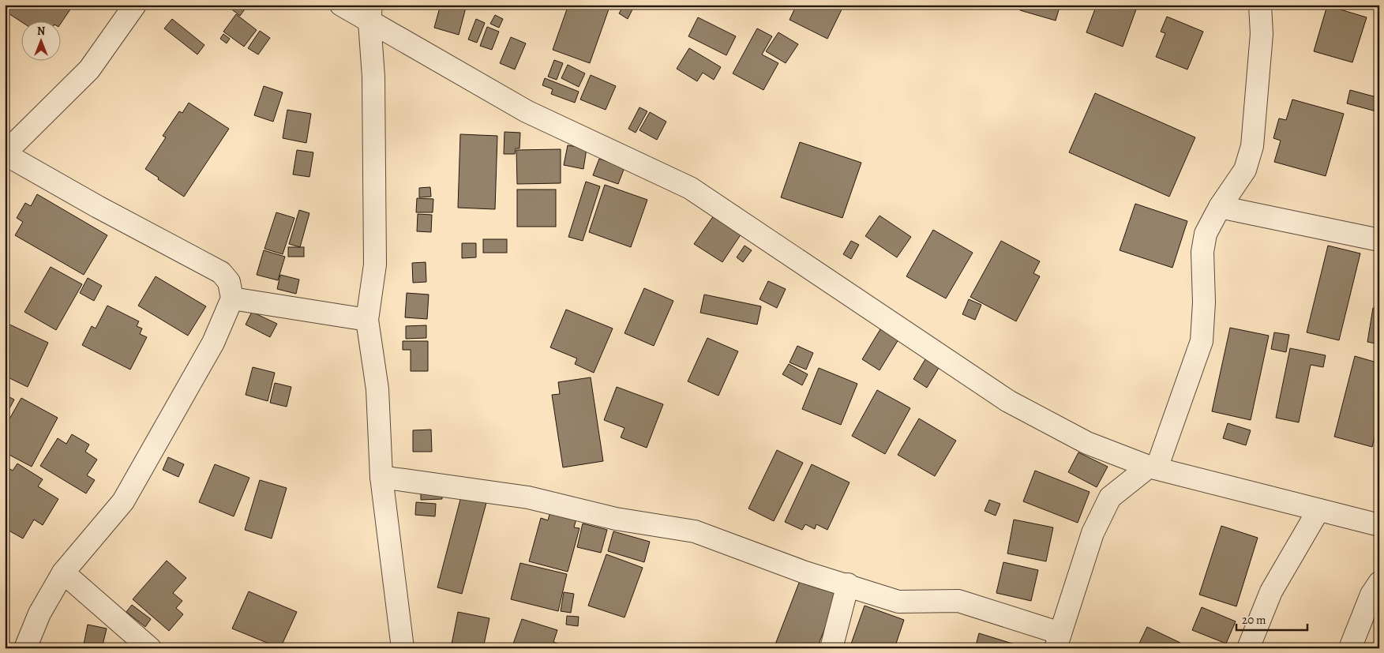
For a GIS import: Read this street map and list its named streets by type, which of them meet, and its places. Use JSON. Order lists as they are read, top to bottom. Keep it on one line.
{"scale_bar":"20 m","north":"top"}
